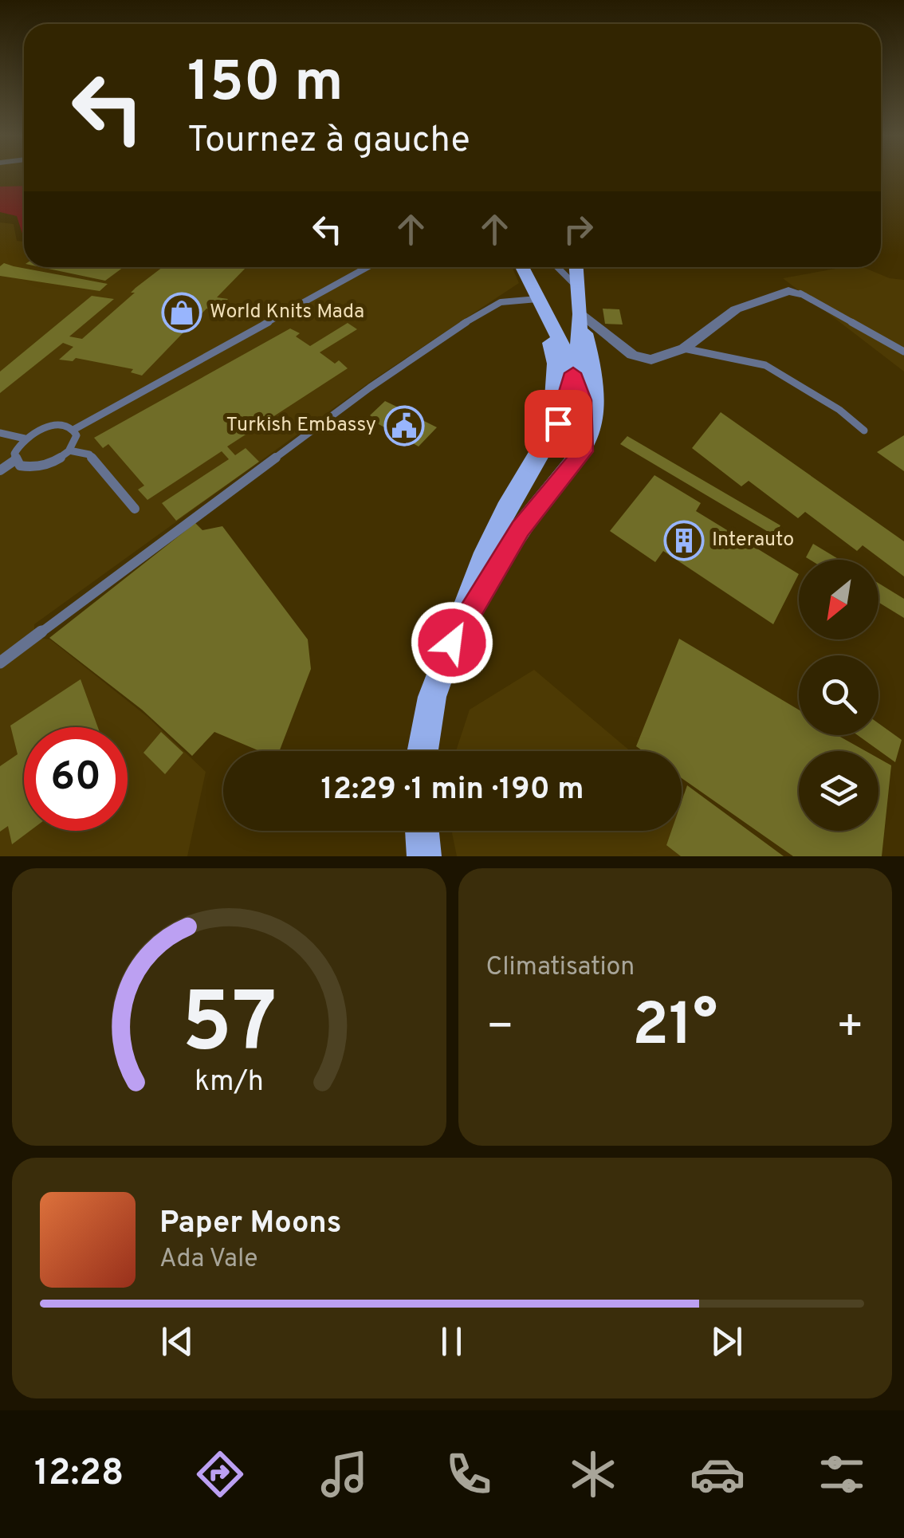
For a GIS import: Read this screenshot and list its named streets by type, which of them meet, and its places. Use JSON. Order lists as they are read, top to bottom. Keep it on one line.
{"places":{"shop":["World Knits Mada"],"public building":["Turkish Embassy"],"building":["Interauto"]},"north":"bottom left","page":{"turn":["150 m","Tournez à gauche"],"limit":"60","trip":"12:29 · 1 min · 190 m","tile":"Climatisation","heat":["−","21°","+"],"song":["Paper Moons","Ada Vale"],"tabs":"12:28","gauge":["57","km/h"]}}
